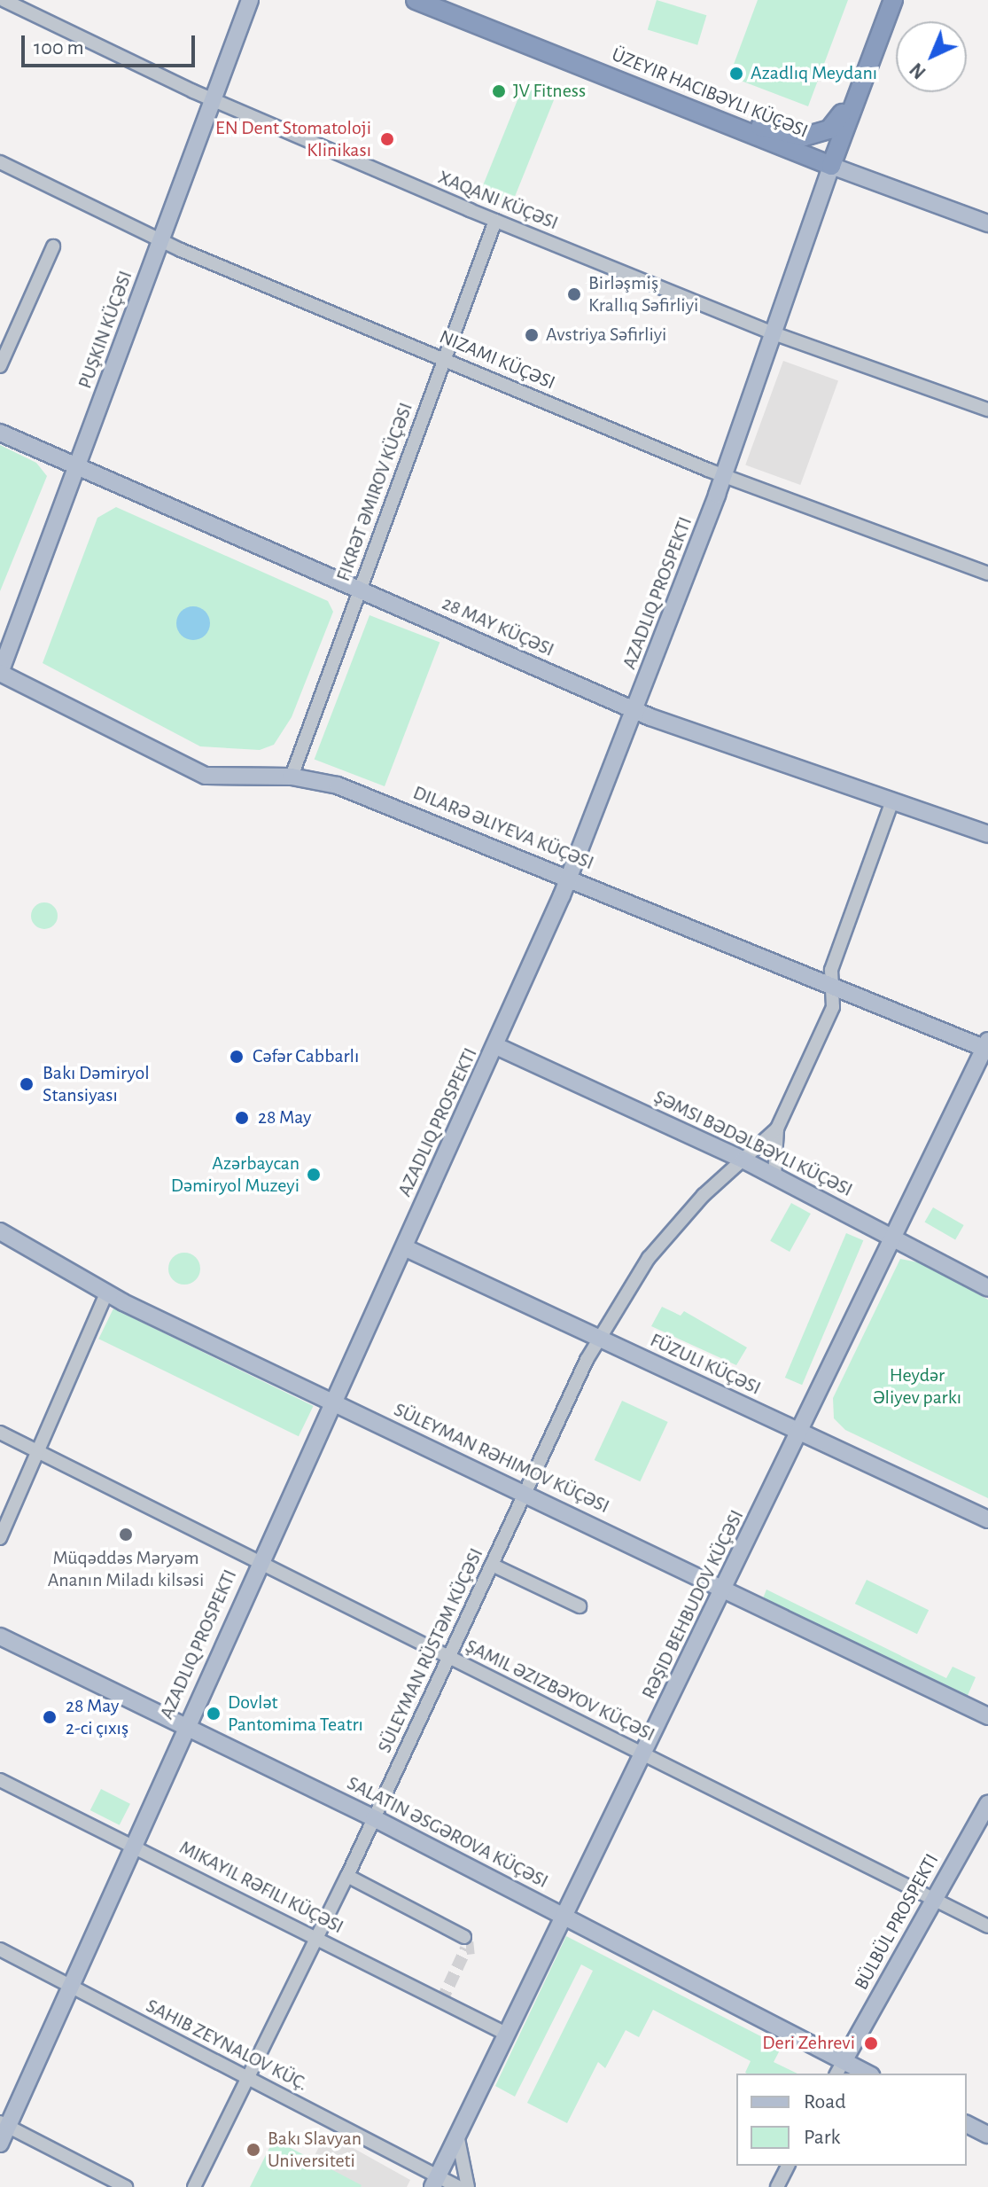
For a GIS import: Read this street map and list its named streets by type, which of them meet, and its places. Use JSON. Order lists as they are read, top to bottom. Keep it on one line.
{"streets":{"main road":["PUŞKIN KÜÇƏSI","28 MAY KÜÇƏSI","DILARƏ ƏLIYEVA KÜÇƏSI","ŞƏMSI BƏDƏLBƏYLI KÜÇƏSI","FÜZULI KÜÇƏSI","SÜLEYMAN RƏHIMOV KÜÇƏSI","RƏŞID BEHBUDOV KÜÇƏSI","BÜLBÜL PROSPEKTI"],"street":["XAQANI KÜÇƏSI","NIZAMI KÜÇƏSI","FIKRƏT ƏMIROV KÜÇƏSI","SÜLEYMAN RÜSTƏM KÜÇƏSI","ŞAMIL ƏZIZBƏYOV KÜÇƏSI","SAHIB ZEYNALOV KÜÇ."]},"crossings":[["XAQANI KÜÇƏSI","PUŞKIN KÜÇƏSI"],["XAQANI KÜÇƏSI","FIKRƏT ƏMIROV KÜÇƏSI"],["PUŞKIN KÜÇƏSI","NIZAMI KÜÇƏSI"],["PUŞKIN KÜÇƏSI","28 MAY KÜÇƏSI"],["PUŞKIN KÜÇƏSI","DILARƏ ƏLIYEVA KÜÇƏSI"],["NIZAMI KÜÇƏSI","FIKRƏT ƏMIROV KÜÇƏSI"],["FIKRƏT ƏMIROV KÜÇƏSI","28 MAY KÜÇƏSI"],["FIKRƏT ƏMIROV KÜÇƏSI","DILARƏ ƏLIYEVA KÜÇƏSI"],["DILARƏ ƏLIYEVA KÜÇƏSI","RƏŞID BEHBUDOV KÜÇƏSI"],["ŞƏMSI BƏDƏLBƏYLI KÜÇƏSI","RƏŞID BEHBUDOV KÜÇƏSI"],["ŞƏMSI BƏDƏLBƏYLI KÜÇƏSI","SÜLEYMAN RÜSTƏM KÜÇƏSI"],["FÜZULI KÜÇƏSI","RƏŞID BEHBUDOV KÜÇƏSI"],["FÜZULI KÜÇƏSI","SÜLEYMAN RÜSTƏM KÜÇƏSI"],["SÜLEYMAN RƏHIMOV KÜÇƏSI","RƏŞID BEHBUDOV KÜÇƏSI"],["SÜLEYMAN RƏHIMOV KÜÇƏSI","SÜLEYMAN RÜSTƏM KÜÇƏSI"],["RƏŞID BEHBUDOV KÜÇƏSI","ŞAMIL ƏZIZBƏYOV KÜÇƏSI"],["RƏŞID BEHBUDOV KÜÇƏSI","SAHIB ZEYNALOV KÜÇ."],["SÜLEYMAN RÜSTƏM KÜÇƏSI","ŞAMIL ƏZIZBƏYOV KÜÇƏSI"],["SÜLEYMAN RÜSTƏM KÜÇƏSI","SAHIB ZEYNALOV KÜÇ."],["ŞAMIL ƏZIZBƏYOV KÜÇƏSI","BÜLBÜL PROSPEKTI"]],"parks":["Heydər Əliyev parkı"],"places":["Azadlıq Meydanı","JV Fitness","EN Dent Stomatoloji Klinikası","Birləşmiş Krallıq Səfirliyi","Avstriya Səfirliyi","Cəfər Cabbarlı","Bakı Dəmiryol Stansiyası","28 May","Azərbaycan Dəmiryol Muzeyi","Müqəddəs Məryəm Ananın Miladı kilsəsi","Dovlət Pantomima Teatrı","28 May 2-ci çıxış","Deri Zehrevi","Bakı Slavyan Universiteti"],"legend":["Road","Park"],"scale_bar":"100 m","north":"bottom left"}
